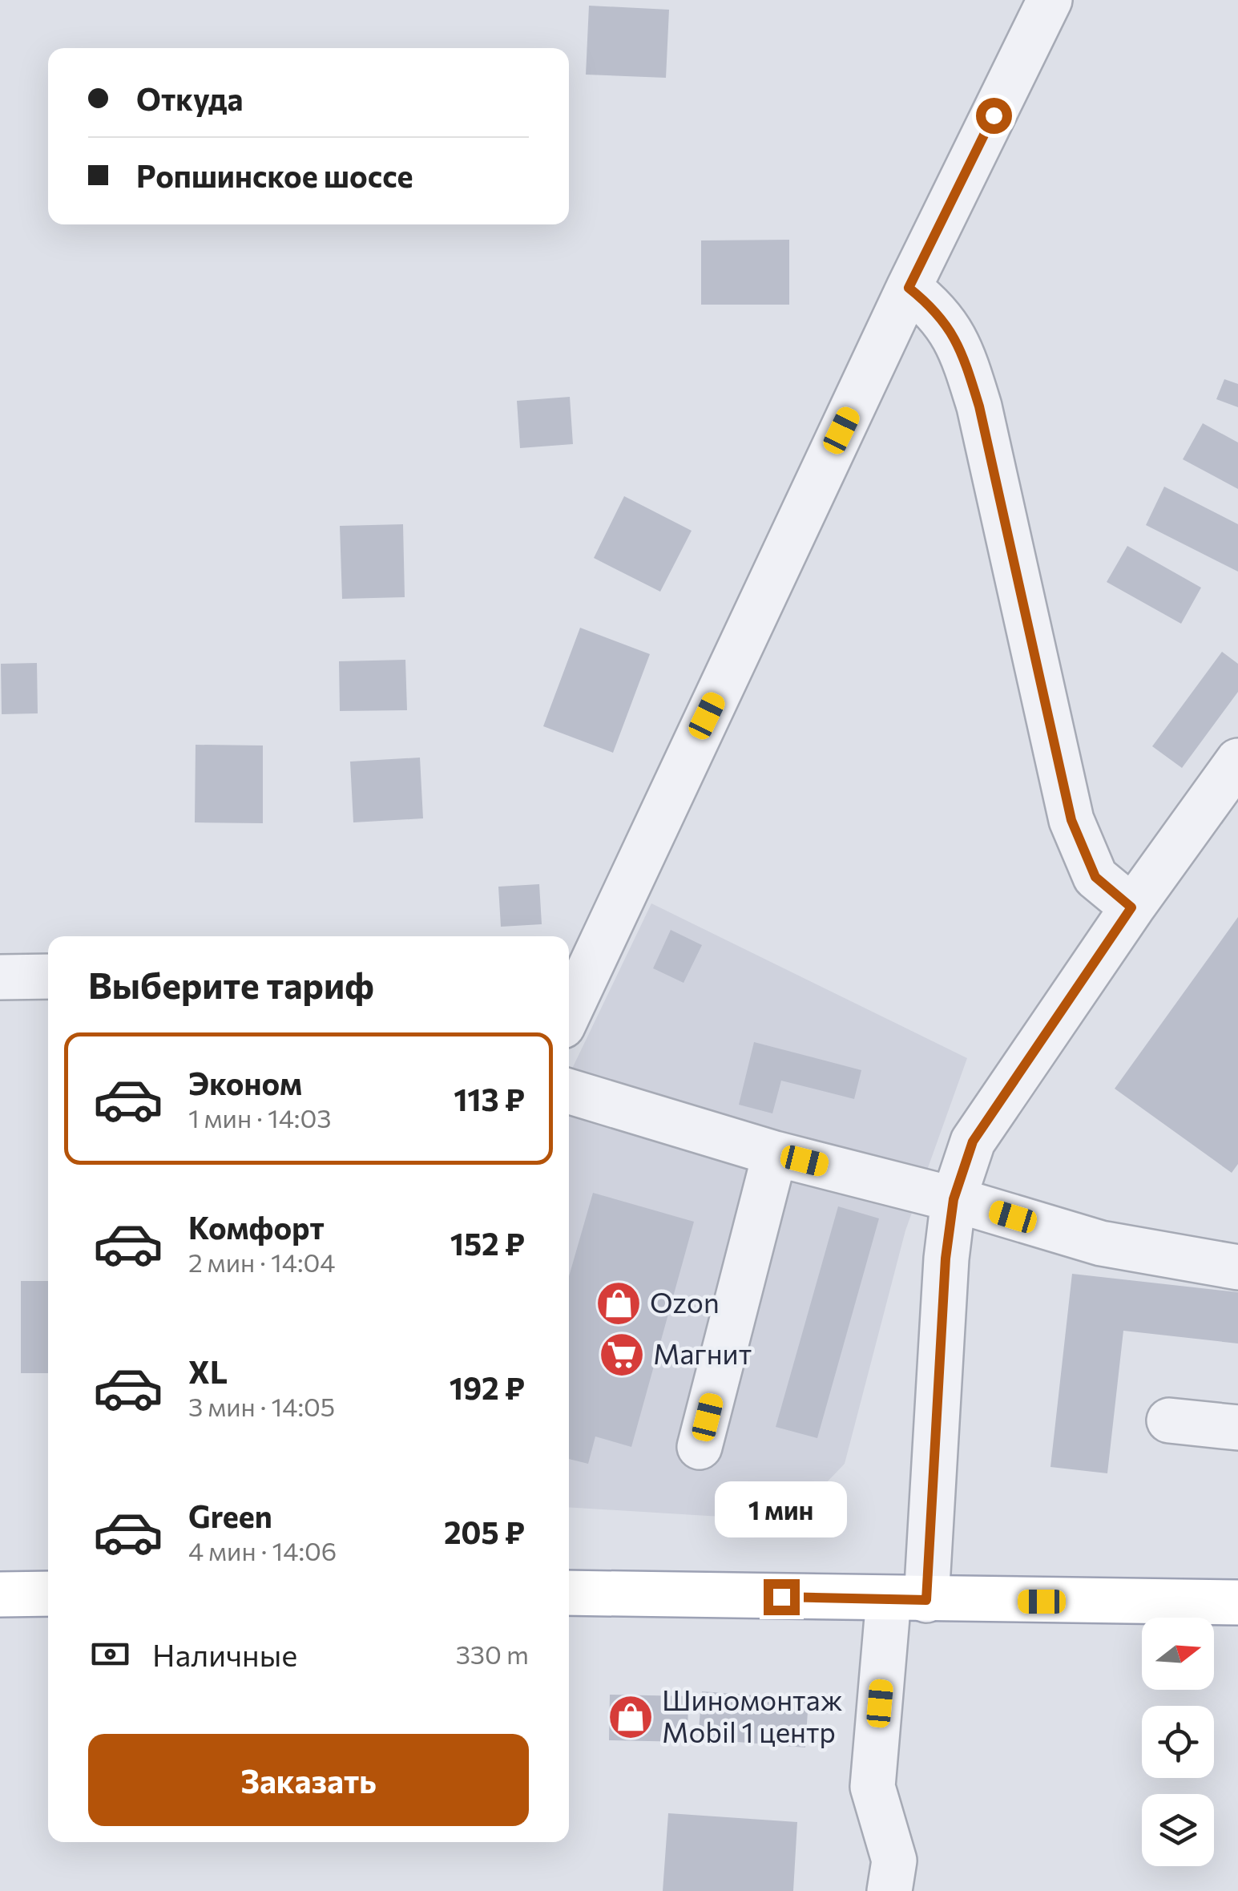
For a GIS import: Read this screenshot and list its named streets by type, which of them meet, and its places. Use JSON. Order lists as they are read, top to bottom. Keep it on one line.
{"places":{"shop":["Ozon","Шиномонтаж Mobil 1 центр"],"supermarket":["Магнит"]},"north":"right","page":{"banner":["Откуда","Ропшинское шоссе"],"heading":"Выберите тариф","list":[{"name":"Эконом","note":"1 мин · 14:03","value":"113 ₽"},{"name":"Комфорт","note":"2 мин · 14:04","value":"152 ₽"},{"name":"XL","note":"3 мин · 14:05","value":"192 ₽"},{"name":"Green","note":"4 мин · 14:06","value":"205 ₽"}],"bubble":"1 мин","pay":["Наличные","330 m"],"buttons":"Заказать"}}
